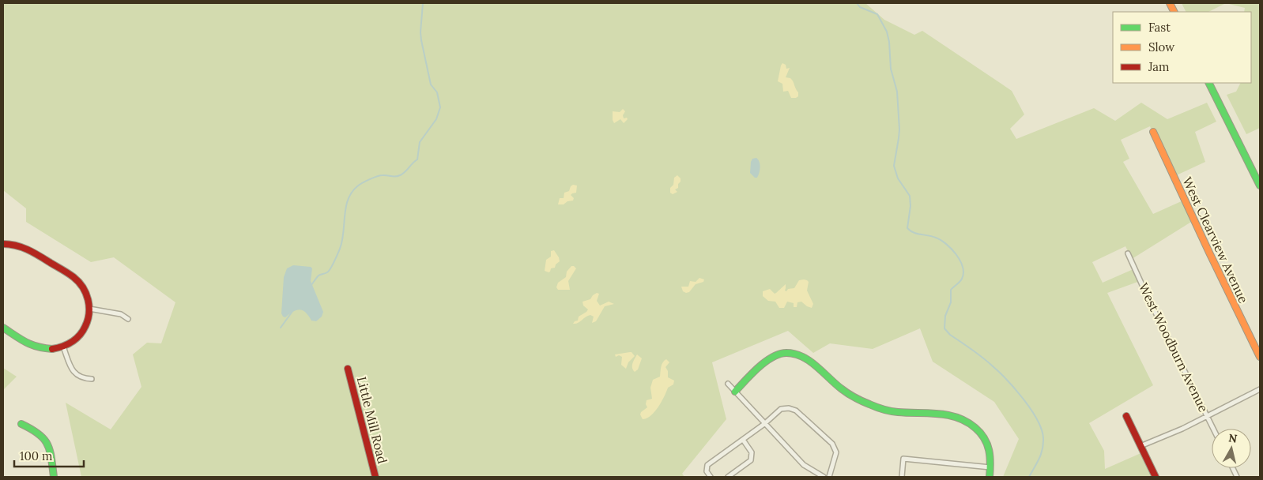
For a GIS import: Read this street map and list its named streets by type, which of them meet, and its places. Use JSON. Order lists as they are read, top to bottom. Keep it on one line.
{"streets":{"street":["West Clearview Avenue","West Woodburn Avenue","Little Mill Road"]},"legend":["Fast","Slow","Jam"],"scale_bar":"100 m","north":"top"}
